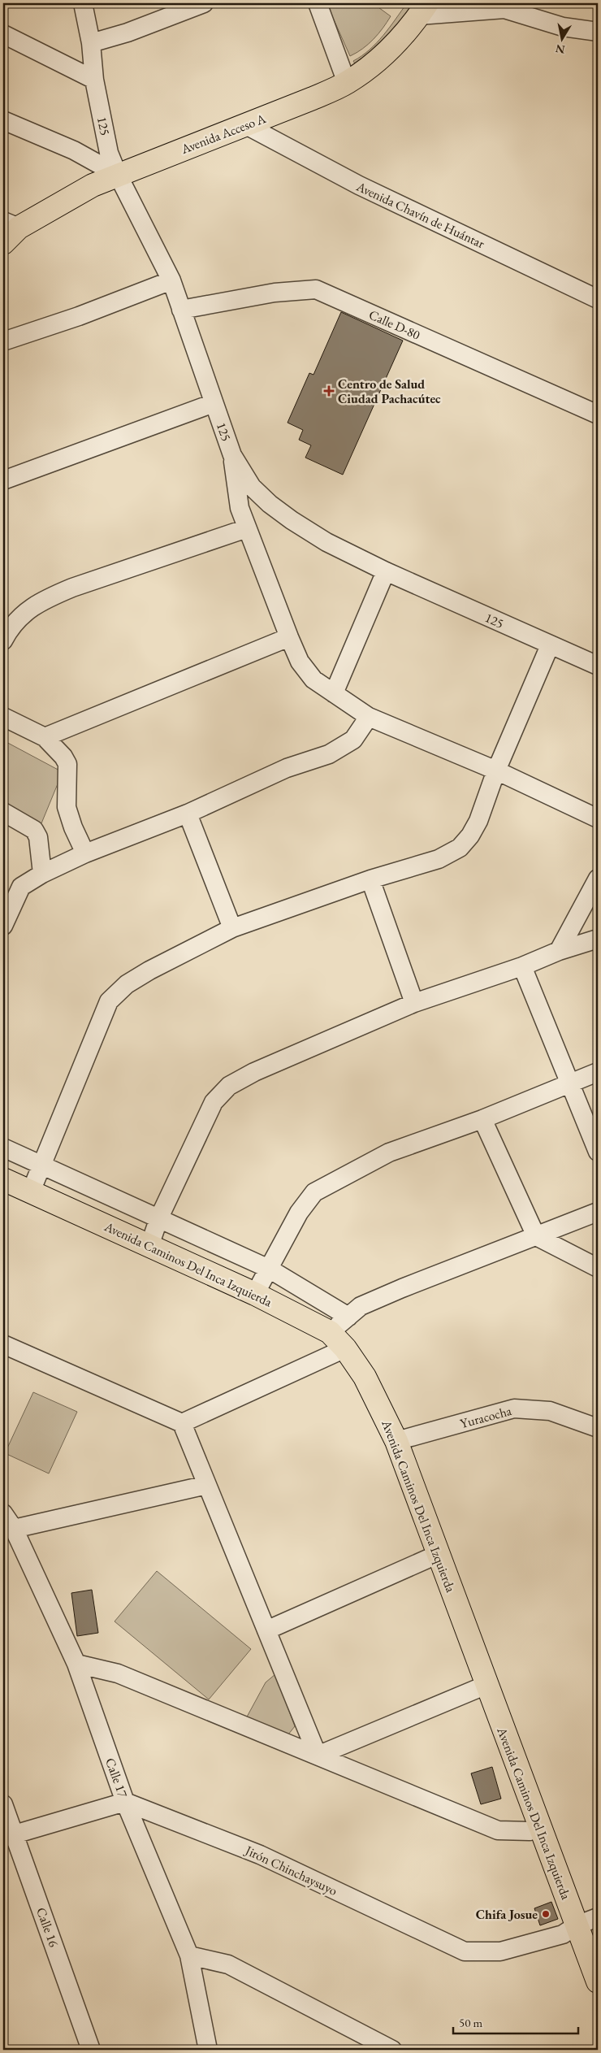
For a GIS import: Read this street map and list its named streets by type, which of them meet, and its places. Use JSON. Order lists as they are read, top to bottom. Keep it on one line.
{"streets":{"main road":["Avenida Acceso A","Avenida Caminos Del Inca Izquierda"],"street":["125","Avenida Chavín de Huántar","Calle D-80","Yuracocha","Calle 17","Jirón Chinchaysuyo","Calle 16"]},"crossings":[["125","Avenida Acceso A"],["125","Calle D-80"],["Avenida Acceso A","Avenida Chavín de Huántar"],["Avenida Caminos Del Inca Izquierda","Yuracocha"],["Avenida Caminos Del Inca Izquierda","Jirón Chinchaysuyo"],["Calle 17","Jirón Chinchaysuyo"]],"places":{"health":["Centro de Salud Ciudad Pachacútec"],"other":["Chifa Josue"]},"scale_bar":"50 m","north":"bottom"}
